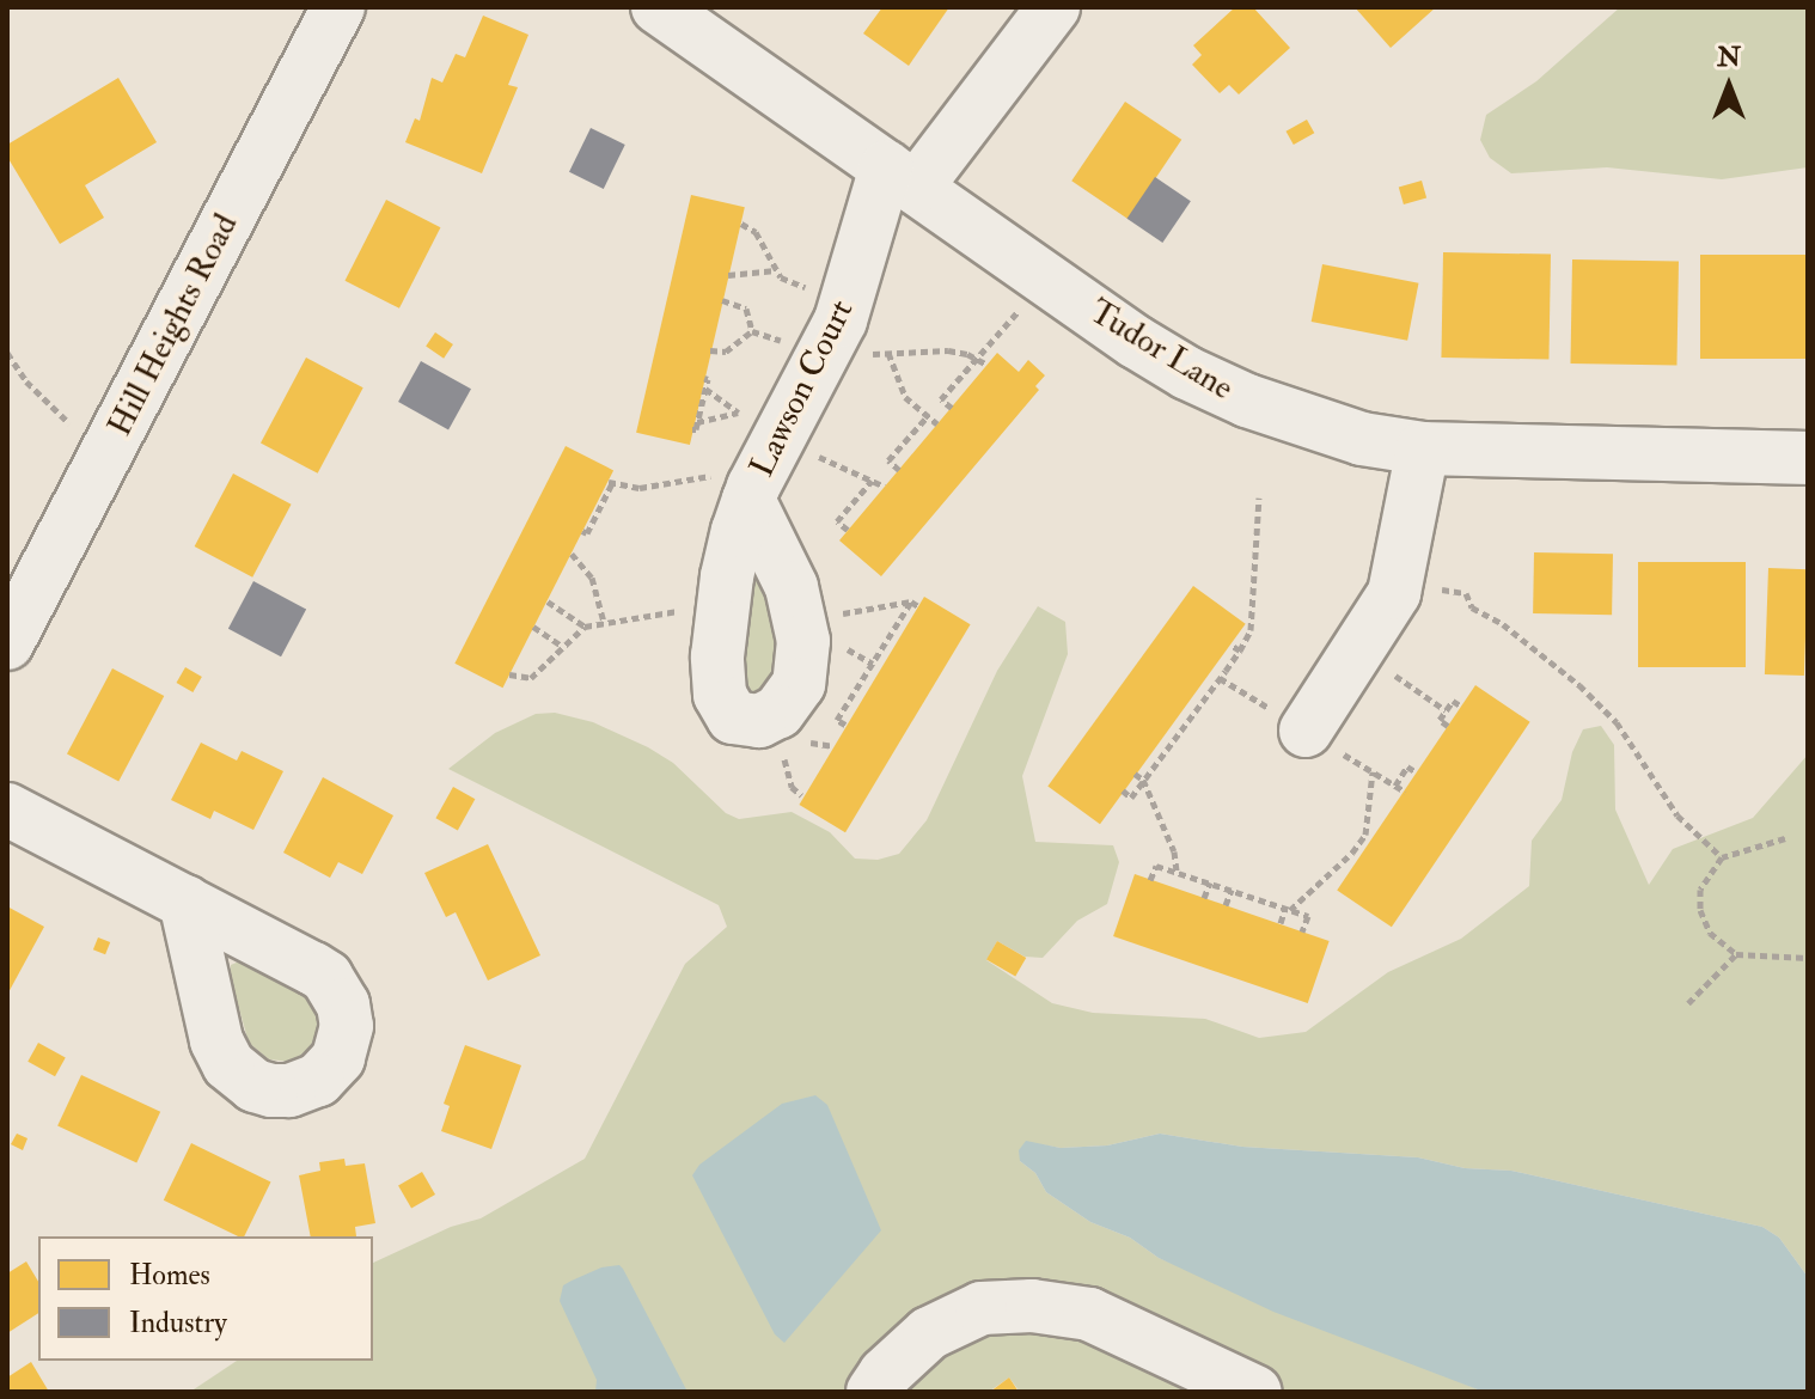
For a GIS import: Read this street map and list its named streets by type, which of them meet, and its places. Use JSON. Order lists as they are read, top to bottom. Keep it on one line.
{"streets":{"street":["Hill Heights Road","Tudor Lane","Lawson Court"]},"crossings":[["Tudor Lane","Lawson Court"]],"legend":["Homes","Industry"],"north":"top"}
